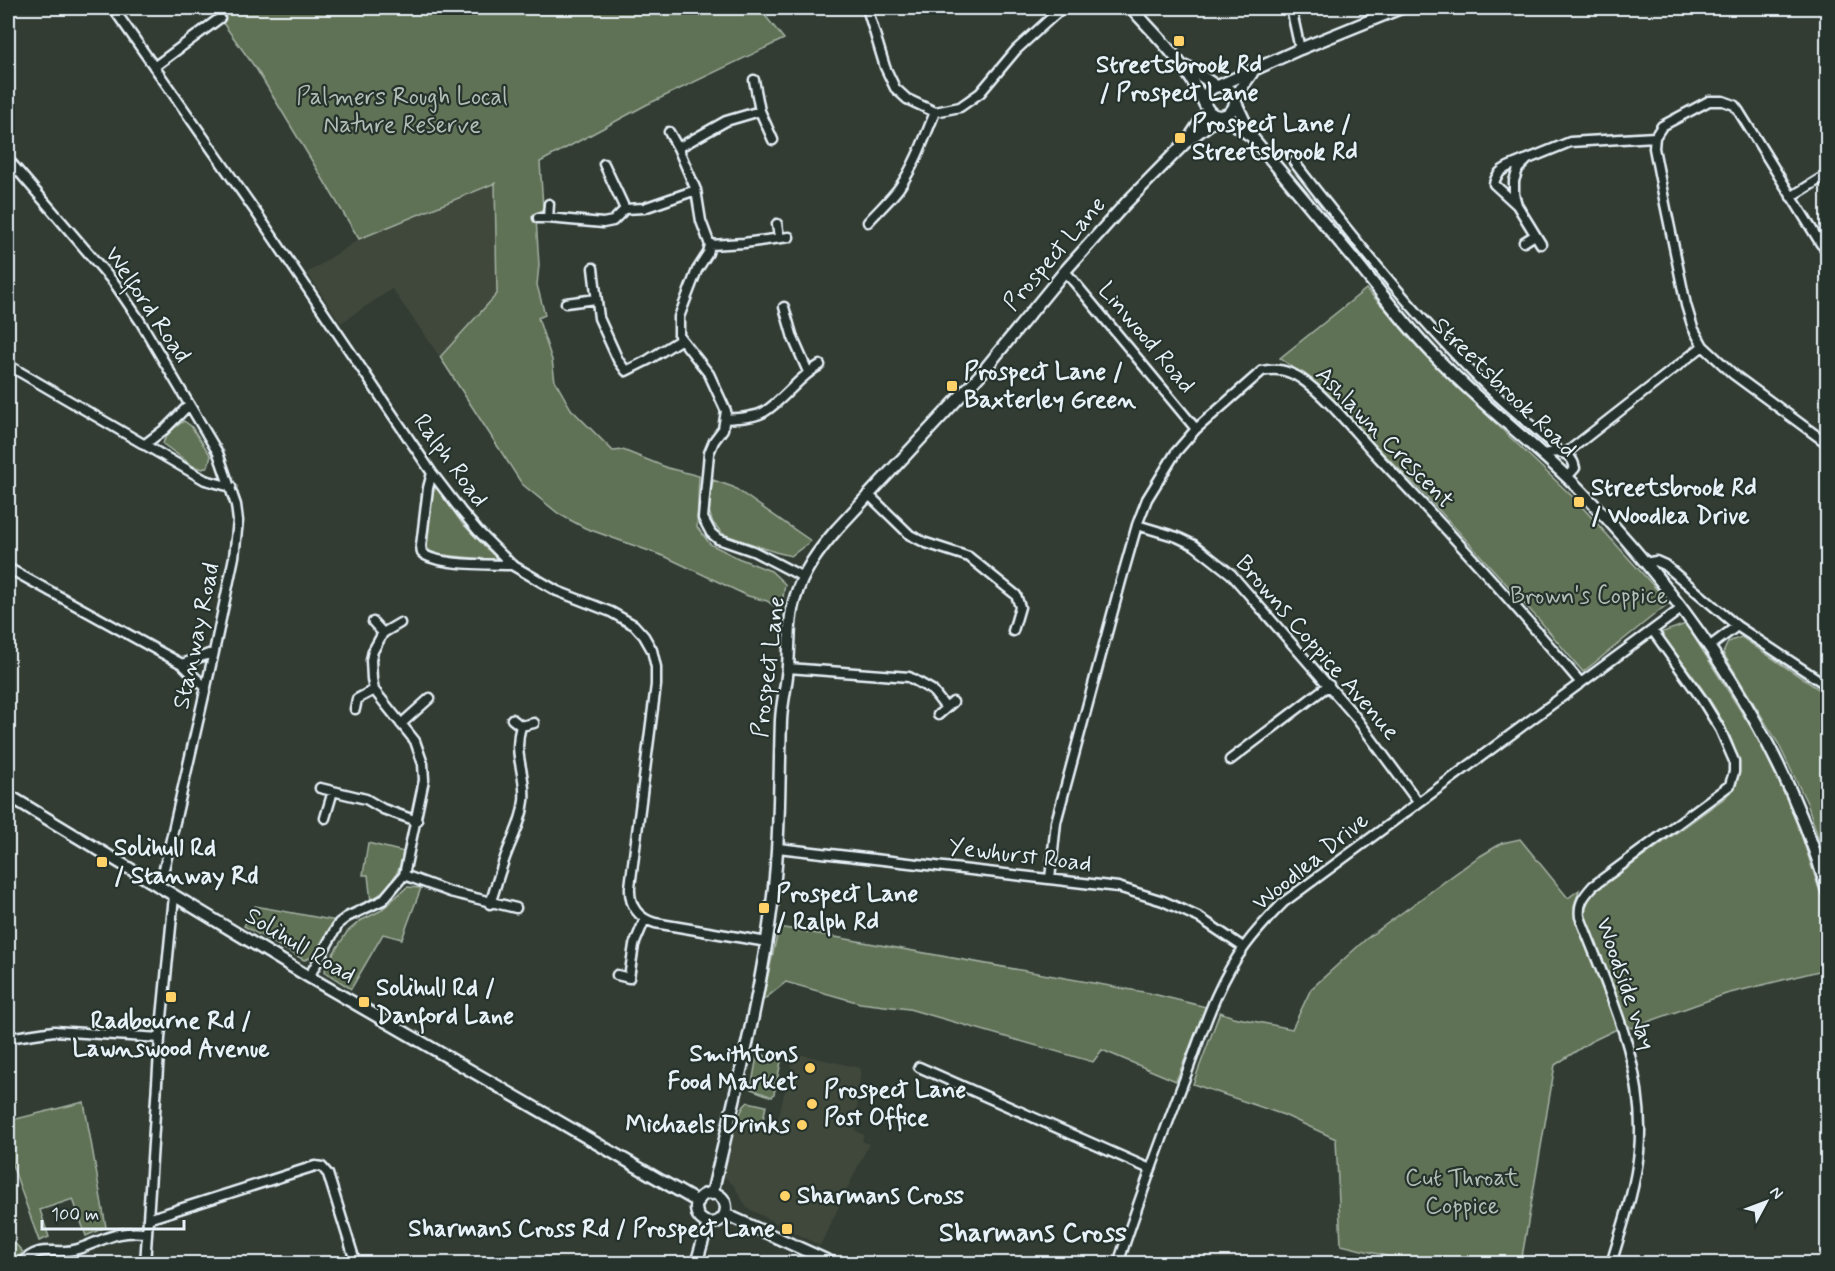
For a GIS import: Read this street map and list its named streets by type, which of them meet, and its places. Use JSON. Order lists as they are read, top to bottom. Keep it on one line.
{"streets":{"street":["Prospect Lane","Welford Road","Linwood Road","Streetsbrook Road","Ashlawn Crescent","Ralph Road","Stanway Road","Browns Coppice Avenue","Yewhurst Road","Woodlea Drive","Solihull Road","Woodside Way"]},"crossings":[["Prospect Lane","Linwood Road"],["Prospect Lane","Streetsbrook Road"],["Prospect Lane","Yewhurst Road"],["Prospect Lane","Solihull Road"],["Welford Road","Stanway Road"],["Linwood Road","Ashlawn Crescent"],["Streetsbrook Road","Woodlea Drive"],["Ashlawn Crescent","Browns Coppice Avenue"],["Ashlawn Crescent","Yewhurst Road"],["Ashlawn Crescent","Woodlea Drive"],["Stanway Road","Solihull Road"],["Browns Coppice Avenue","Woodlea Drive"],["Yewhurst Road","Woodlea Drive"],["Woodlea Drive","Woodside Way"]],"districts":["Sharmans Cross"],"parks":["Palmers Rough Local Nature Reserve","Brown's Coppice","Cut Throat Coppice"],"places":{"transit":["Streetsbrook Rd / Prospect Lane","Prospect Lane / Streetsbrook Rd","Prospect Lane / Baxterley Green","Streetsbrook Rd / Woodlea Drive","Solihull Rd / Stanway Rd","Prospect Lane / Ralph Rd","Radbourne Rd / Lawnswood Avenue","Solihull Rd / Danford Lane","Sharmans Cross Rd / Prospect Lane"],"other":["Smithtons Food Market","Prospect Lane Post Office","Michaels Drinks","Sharmans Cross"]},"scale_bar":"100 m","north":"top right"}
